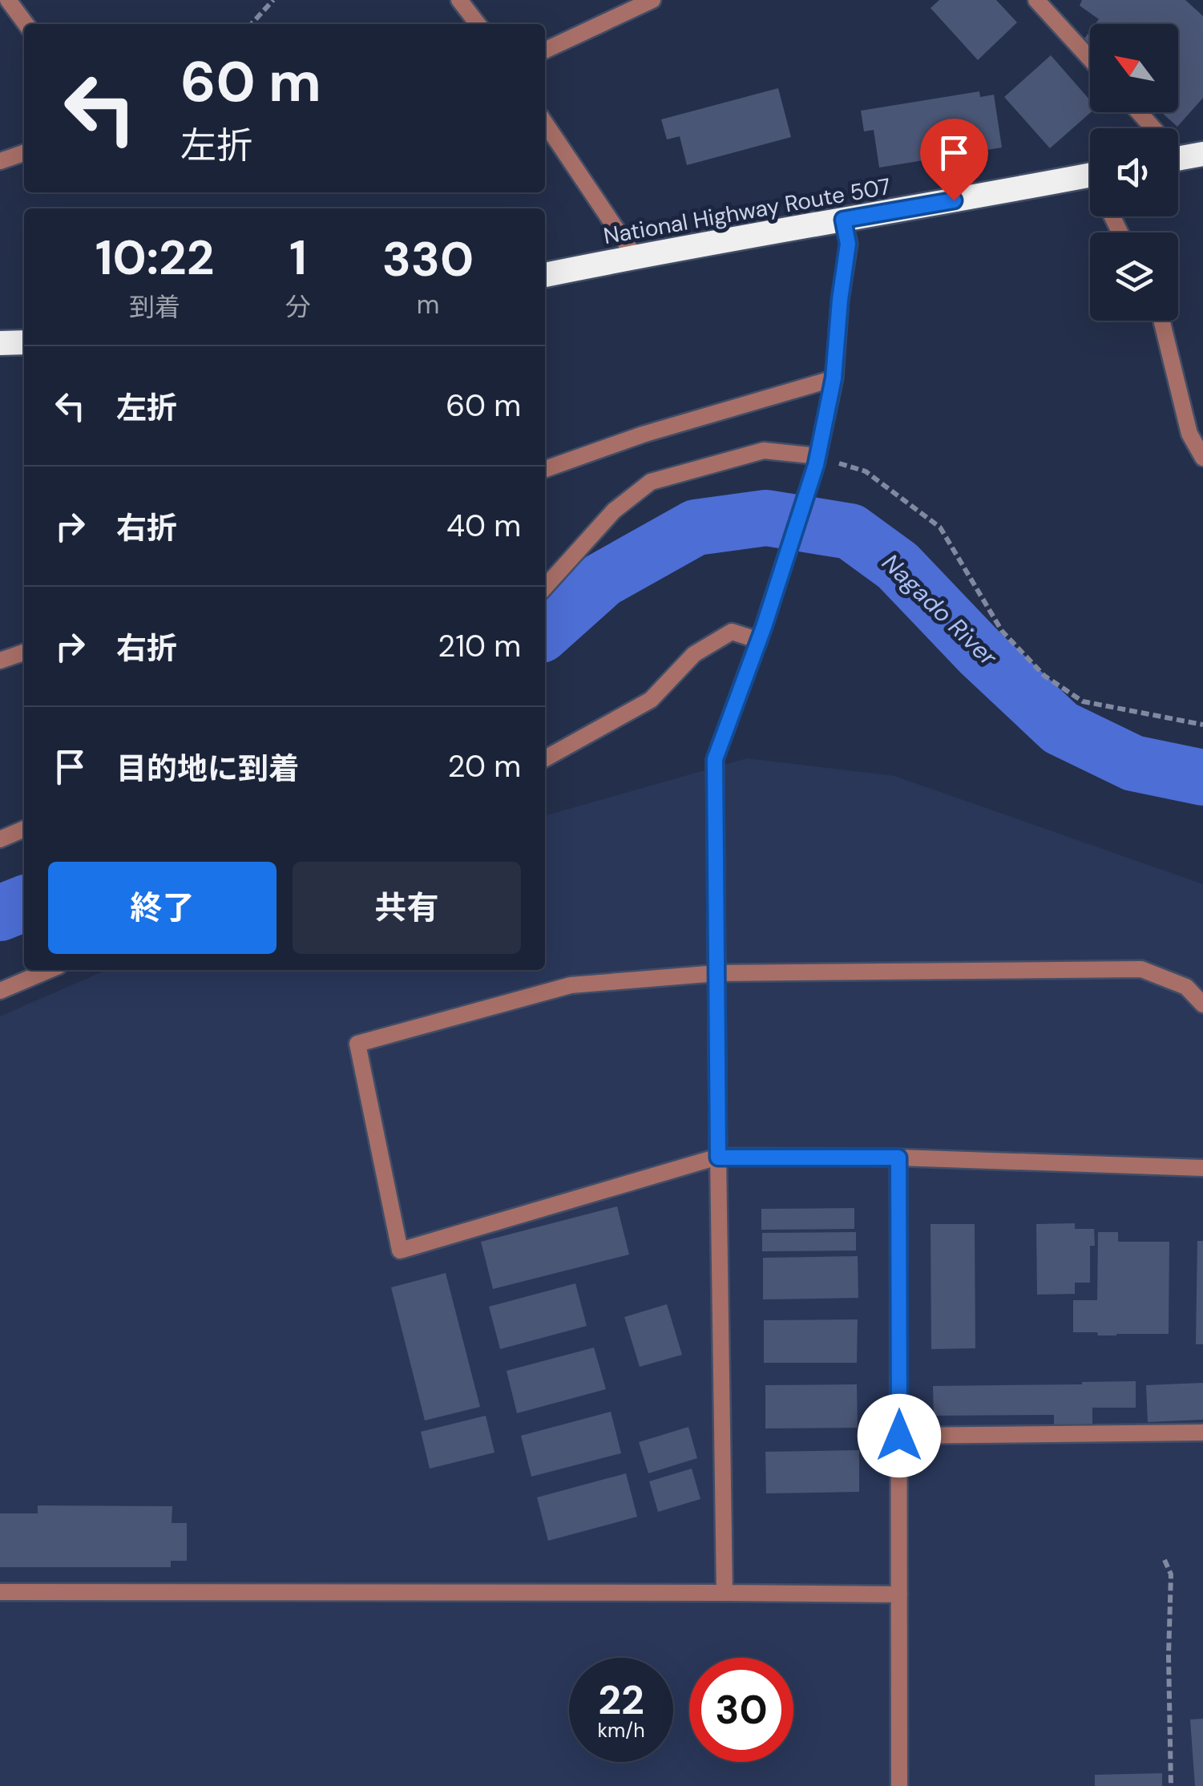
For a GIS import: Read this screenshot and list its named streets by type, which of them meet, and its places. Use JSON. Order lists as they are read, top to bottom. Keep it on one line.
{"streets":{"highway":["National Highway Route 507"]},"water":["Nagado River"],"north":"top left","page":{"turn":["60 m","左折"],"eta":["10:22","到着","1","分","330","m"],"list":[{"name":"左折","value":"60 m"},{"name":"右折","value":"40 m"},{"name":"右折","value":"210 m"},{"name":"目的地に到着","value":"20 m"}],"buttons":["終了","共有"],"speed":"22 km/h","limit":"30"}}
